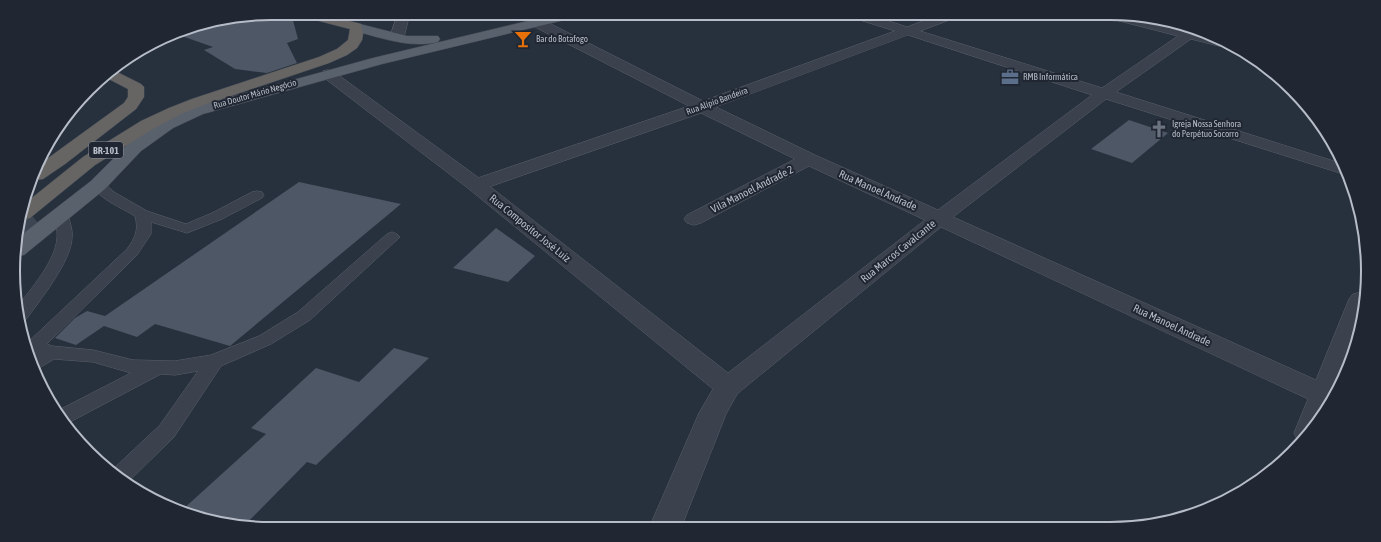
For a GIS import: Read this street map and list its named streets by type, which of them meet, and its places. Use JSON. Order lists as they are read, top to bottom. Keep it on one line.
{"streets":{"highway":["Rua Doutor Mário Negócio","BR-101"],"street":["Rua Alípio Bandeira","Vila Manoel Andrade 2","Rua Manoel Andrade","Rua Compositor José Luiz","Rua Marcos Cavalcante"]},"crossings":[["Rua Doutor Mário Negócio","Rua Manoel Andrade"],["Rua Doutor Mário Negócio","Rua Compositor José Luiz"],["Rua Alípio Bandeira","Rua Manoel Andrade"],["Rua Alípio Bandeira","Rua Compositor José Luiz"],["Vila Manoel Andrade 2","Rua Manoel Andrade"],["Rua Manoel Andrade","Rua Marcos Cavalcante"],["Rua Compositor José Luiz","Rua Marcos Cavalcante"]],"places":{"bar":["Bar do Botafogo"],"office":["RMB Informática"],"church":["Igreja Nossa Senhora do Perpétuo Socorro"]}}
